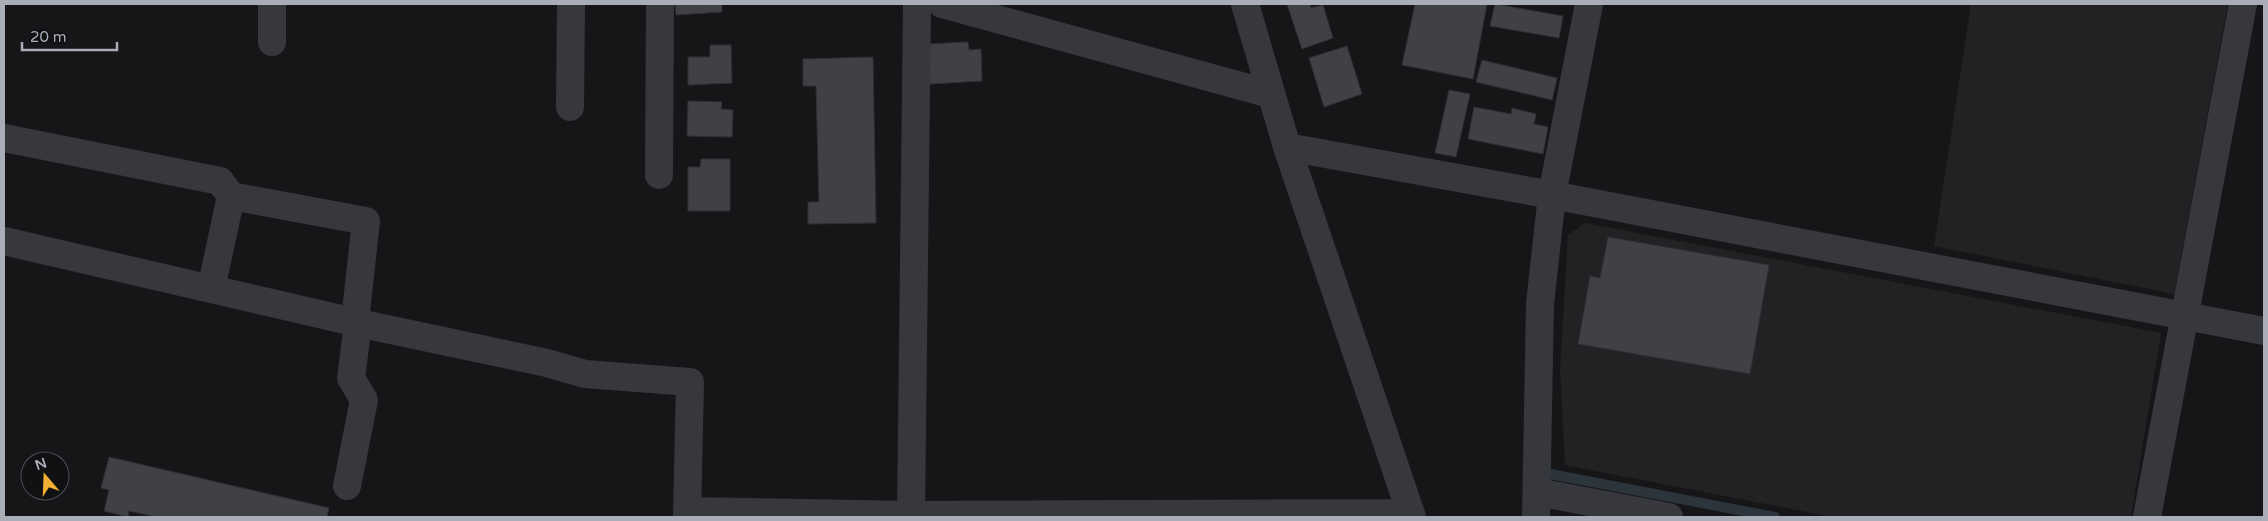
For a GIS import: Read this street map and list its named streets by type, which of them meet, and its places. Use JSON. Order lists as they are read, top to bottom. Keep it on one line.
{"scale_bar":"20 m","north":"top"}
